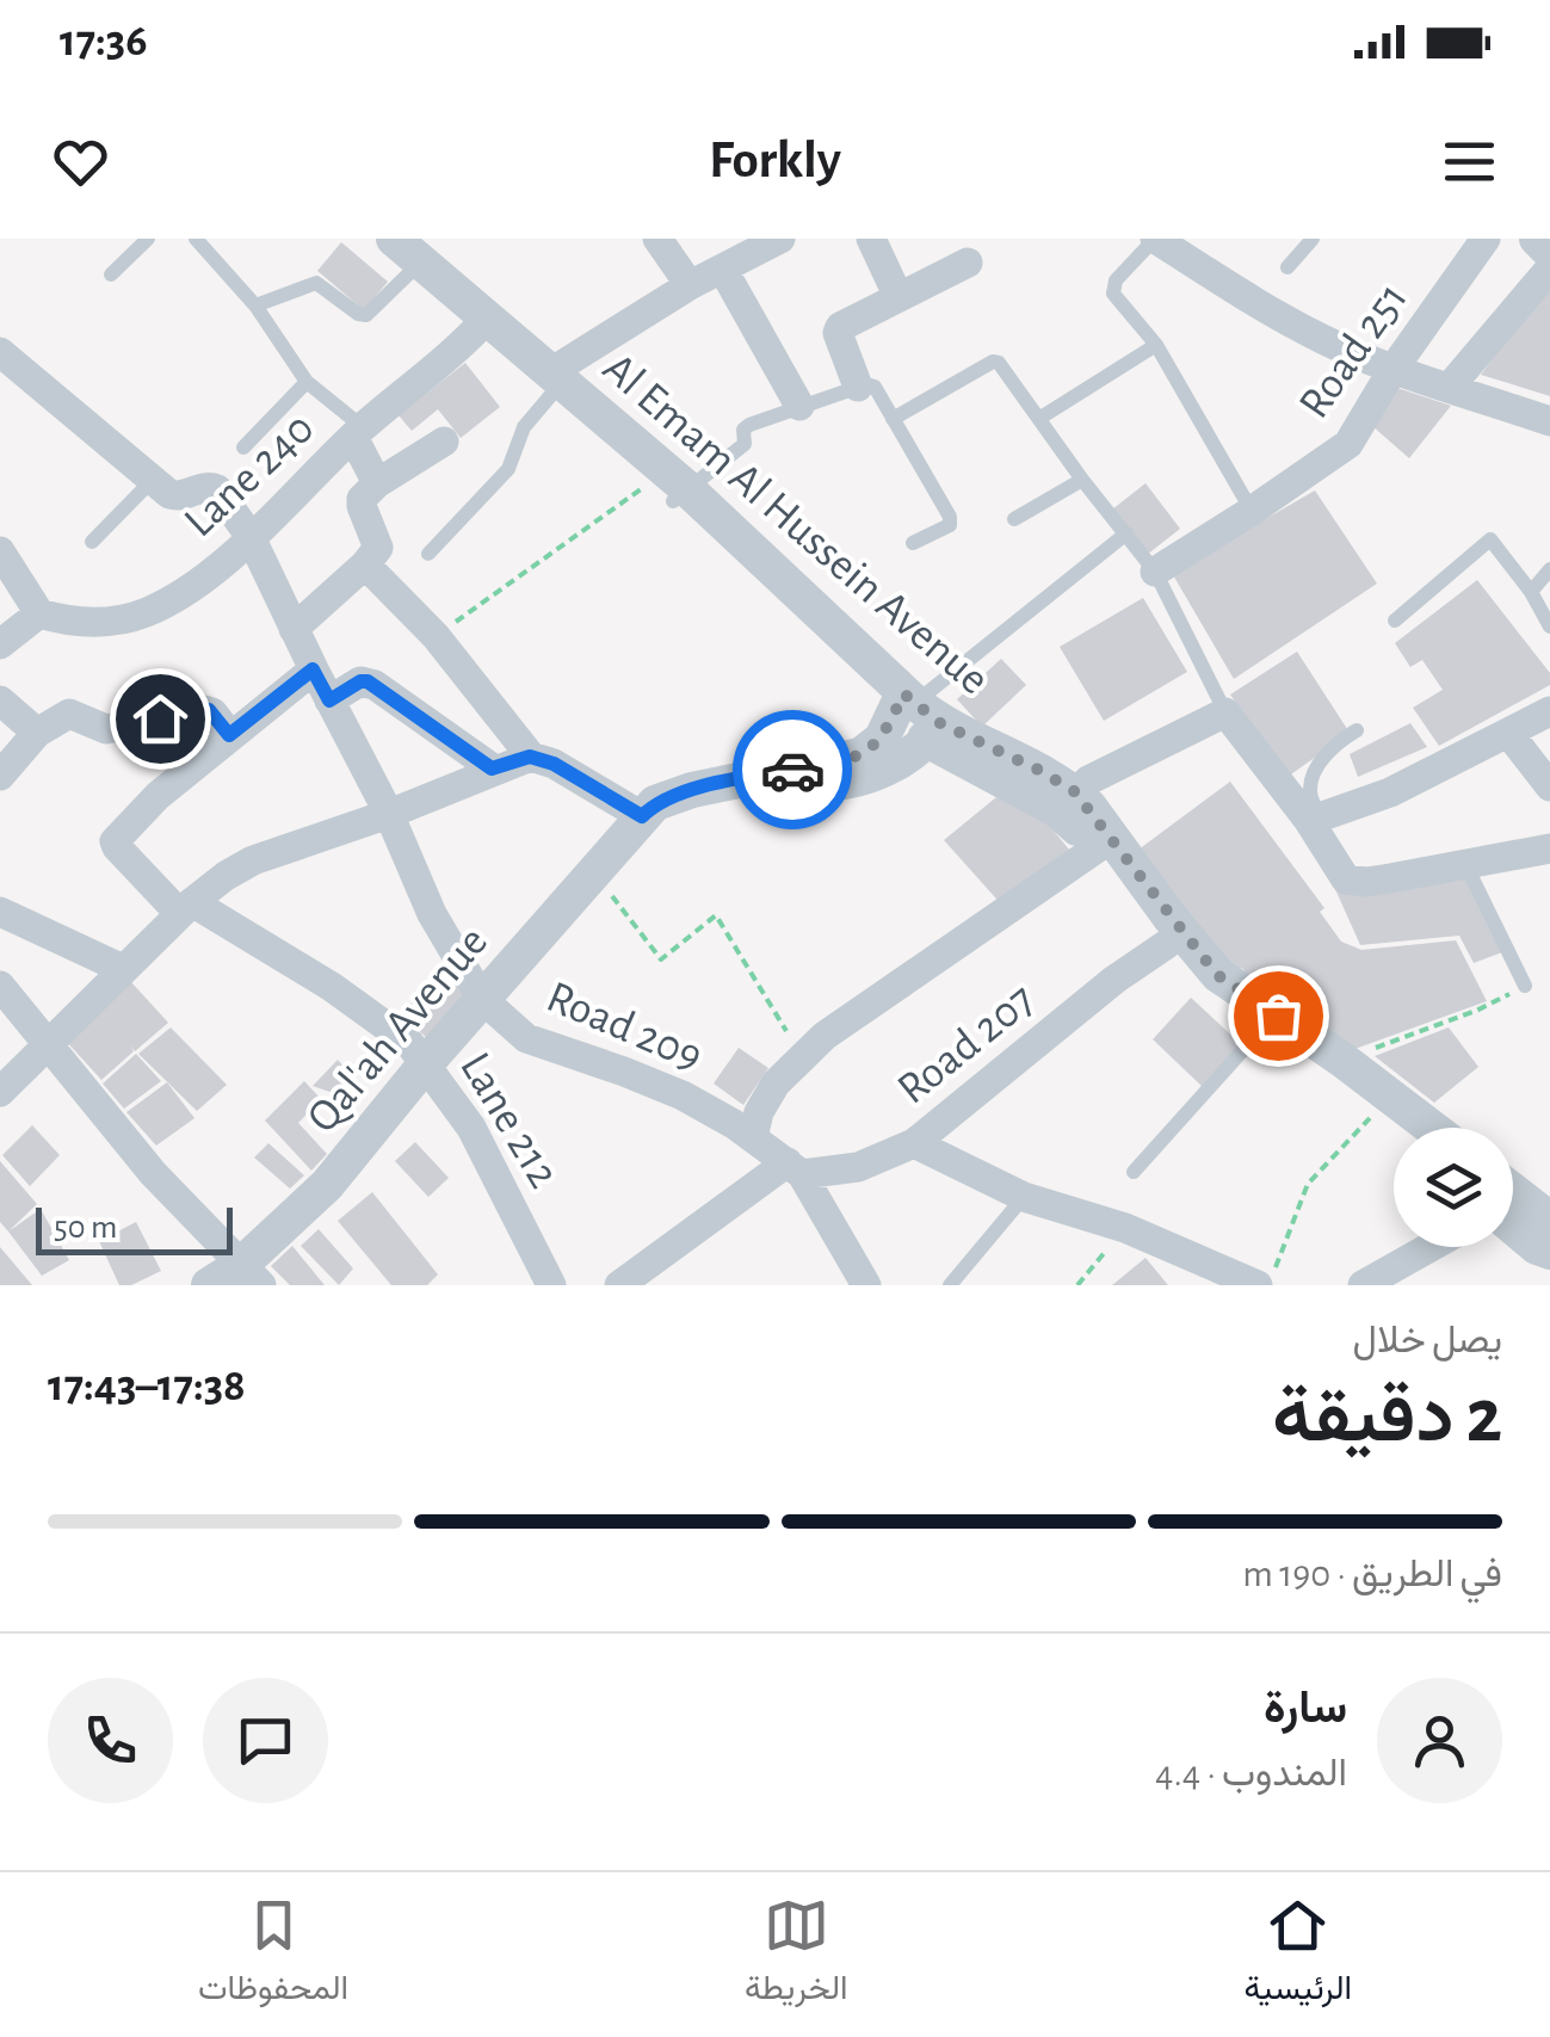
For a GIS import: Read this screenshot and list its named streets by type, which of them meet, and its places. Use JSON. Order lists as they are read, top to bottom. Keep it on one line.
{"streets":{"street":["Road 251","Lane 240","Al Emam Al Hussein Avenue","Road 209","Qal'ah Avenue","Road 207","Lane 212"]},"crossings":[["Lane 240","Al Emam Al Hussein Avenue"],["Lane 240","Road 209"],["Al Emam Al Hussein Avenue","Road 207"],["Road 209","Qal'ah Avenue"],["Road 209","Road 207"],["Qal'ah Avenue","Lane 212"]],"scale_bar":"50 m","page":{"status":"17:36","header":"Forkly","scale":"50 m","heading":["2 دقيقة","يصل خلال","17:38–17:43"],"panel":["سارة","المندوب · 4.4"],"bar":"في الطريق · 190 m","tabs":["الرئيسية","الخريطة","المحفوظات"]}}
